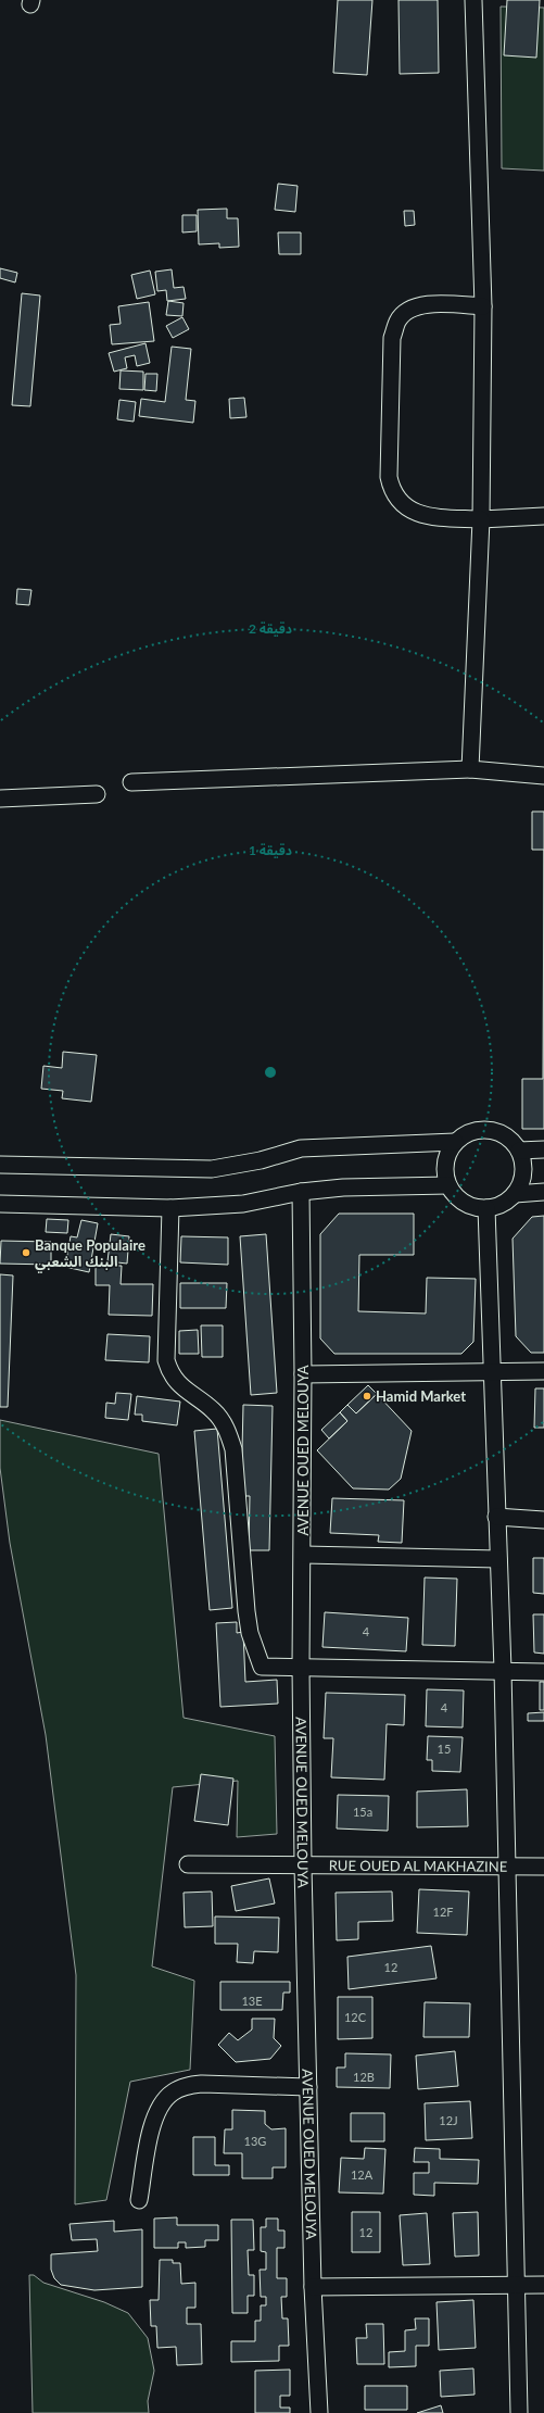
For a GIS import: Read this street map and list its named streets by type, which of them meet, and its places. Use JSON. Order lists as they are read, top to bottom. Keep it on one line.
{"streets":{"street":["AVENUE OUED MELOUYA","RUE OUED AL MAKHAZINE"]},"crossings":[["AVENUE OUED MELOUYA","RUE OUED AL MAKHAZINE"]],"places":["Banque Populaire البنك الشعبي","Hamid Market"],"house_numbers":["4","4","15","15a","12F","12","13E","12C","12B","12J","13G","12A","12"],"rings":["2 دقيقة","1 دقيقة"]}
